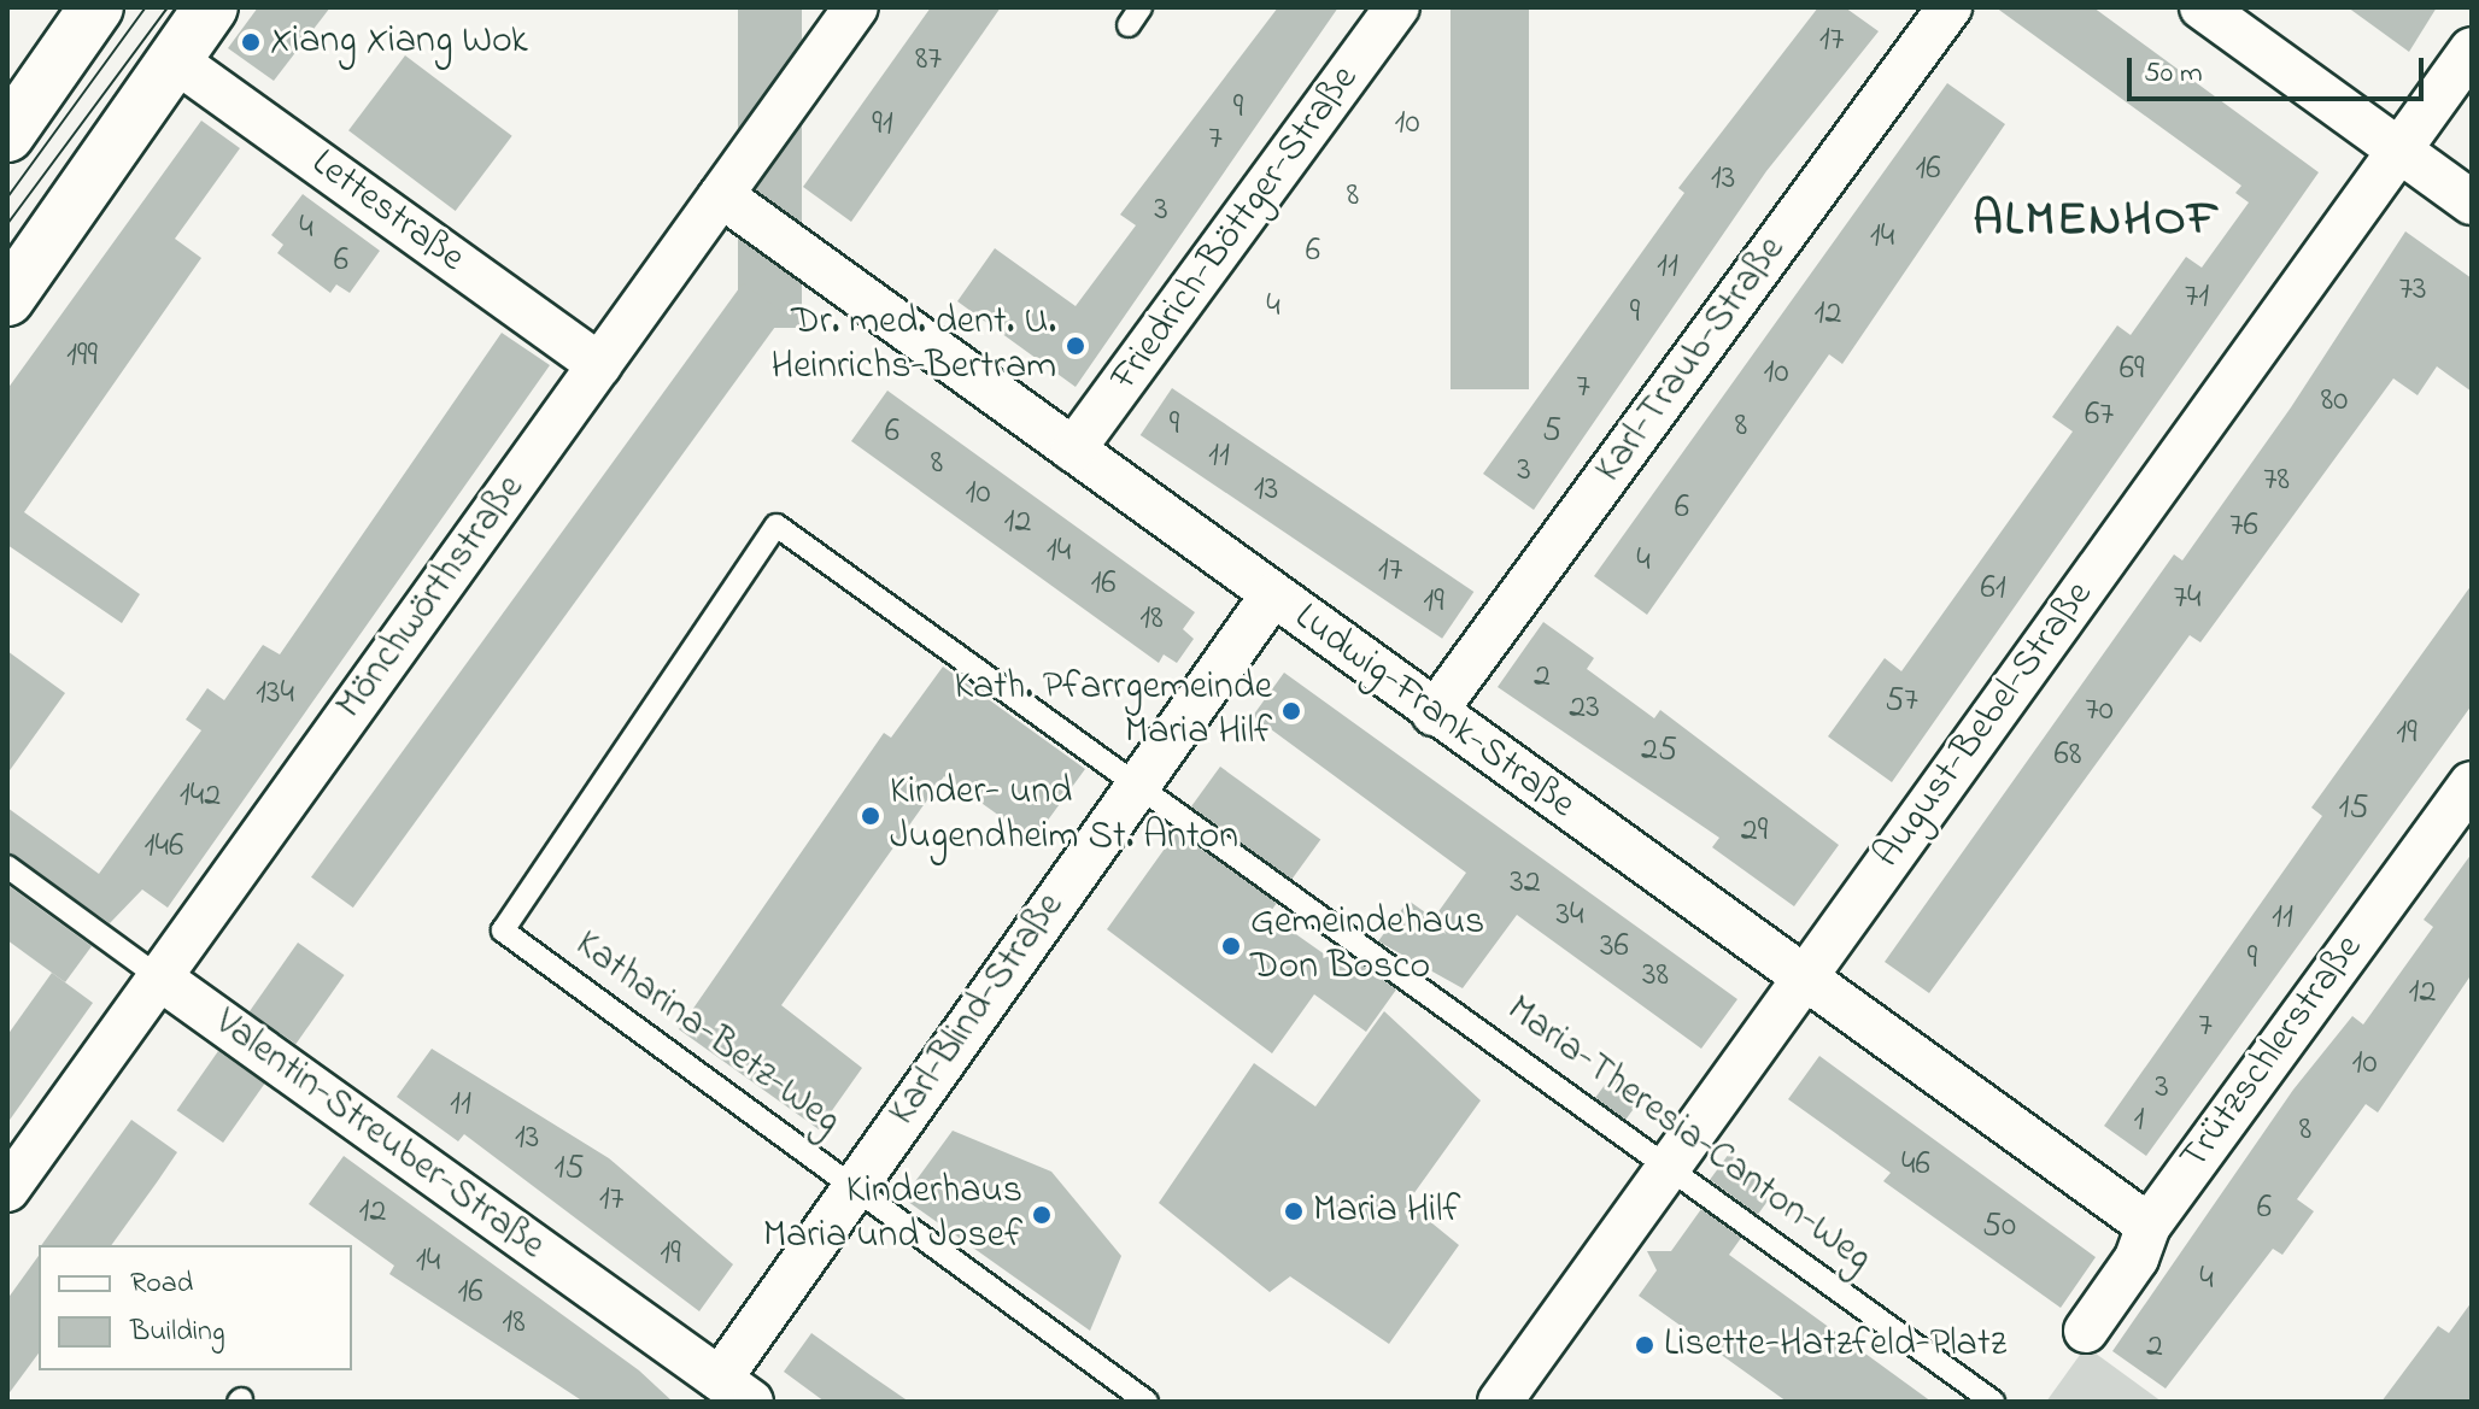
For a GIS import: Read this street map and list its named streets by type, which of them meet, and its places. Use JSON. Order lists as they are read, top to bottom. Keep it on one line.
{"streets":{"street":["Lettestraße","Friedrich-Böttger-Straße","Karl-Traub-Straße","Mönchwörthstraße","Ludwig-Frank-Straße","August-Bebel-Straße","Karl-Blind-Straße","Trützschlerstraße","Valentin-Streuber-Straße"],"lane":["Katharina-Betz-Weg","Maria-Theresia-Canton-Weg"]},"crossings":[["Lettestraße","Mönchwörthstraße"],["Friedrich-Böttger-Straße","Ludwig-Frank-Straße"],["Karl-Traub-Straße","Ludwig-Frank-Straße"],["Mönchwörthstraße","Ludwig-Frank-Straße"],["Mönchwörthstraße","Valentin-Streuber-Straße"],["Ludwig-Frank-Straße","August-Bebel-Straße"],["Ludwig-Frank-Straße","Karl-Blind-Straße"],["Ludwig-Frank-Straße","Trützschlerstraße"],["August-Bebel-Straße","Maria-Theresia-Canton-Weg"],["Karl-Blind-Straße","Katharina-Betz-Weg"],["Karl-Blind-Straße","Valentin-Streuber-Straße"],["Karl-Blind-Straße","Maria-Theresia-Canton-Weg"],["Katharina-Betz-Weg","Maria-Theresia-Canton-Weg"]],"districts":["ALMENHOF"],"places":["Xiang Xiang Wok","Dr. med. dent. U. Heinrichs-Bertram","Kath. Pfarrgemeinde Maria Hilf","Kinder- und Jugendheim St. Anton","Gemeindehaus Don Bosco","Maria Hilf","Kinderhaus Maria und Josef","Lisette-Hatzfeld-Platz"],"house_numbers":["17","87","9","10","91","7","16","13","8","3","4","14","6","6","11","73","71","4","9","12","199","69","10","7","80","67","9","8","5","6","11","8","3","78","13","10","6","12","76","14","4","17","16","61","74","19","18","2","134","57","23","70","19","25","68","142","15","29","146","32","34","11","36","9","38","12","7","10","3","11","1","8","13","46","15","17","6","12","50","19","14","4","16","18","2"],"legend":["Road","Building"],"scale_bar":"50 m"}
